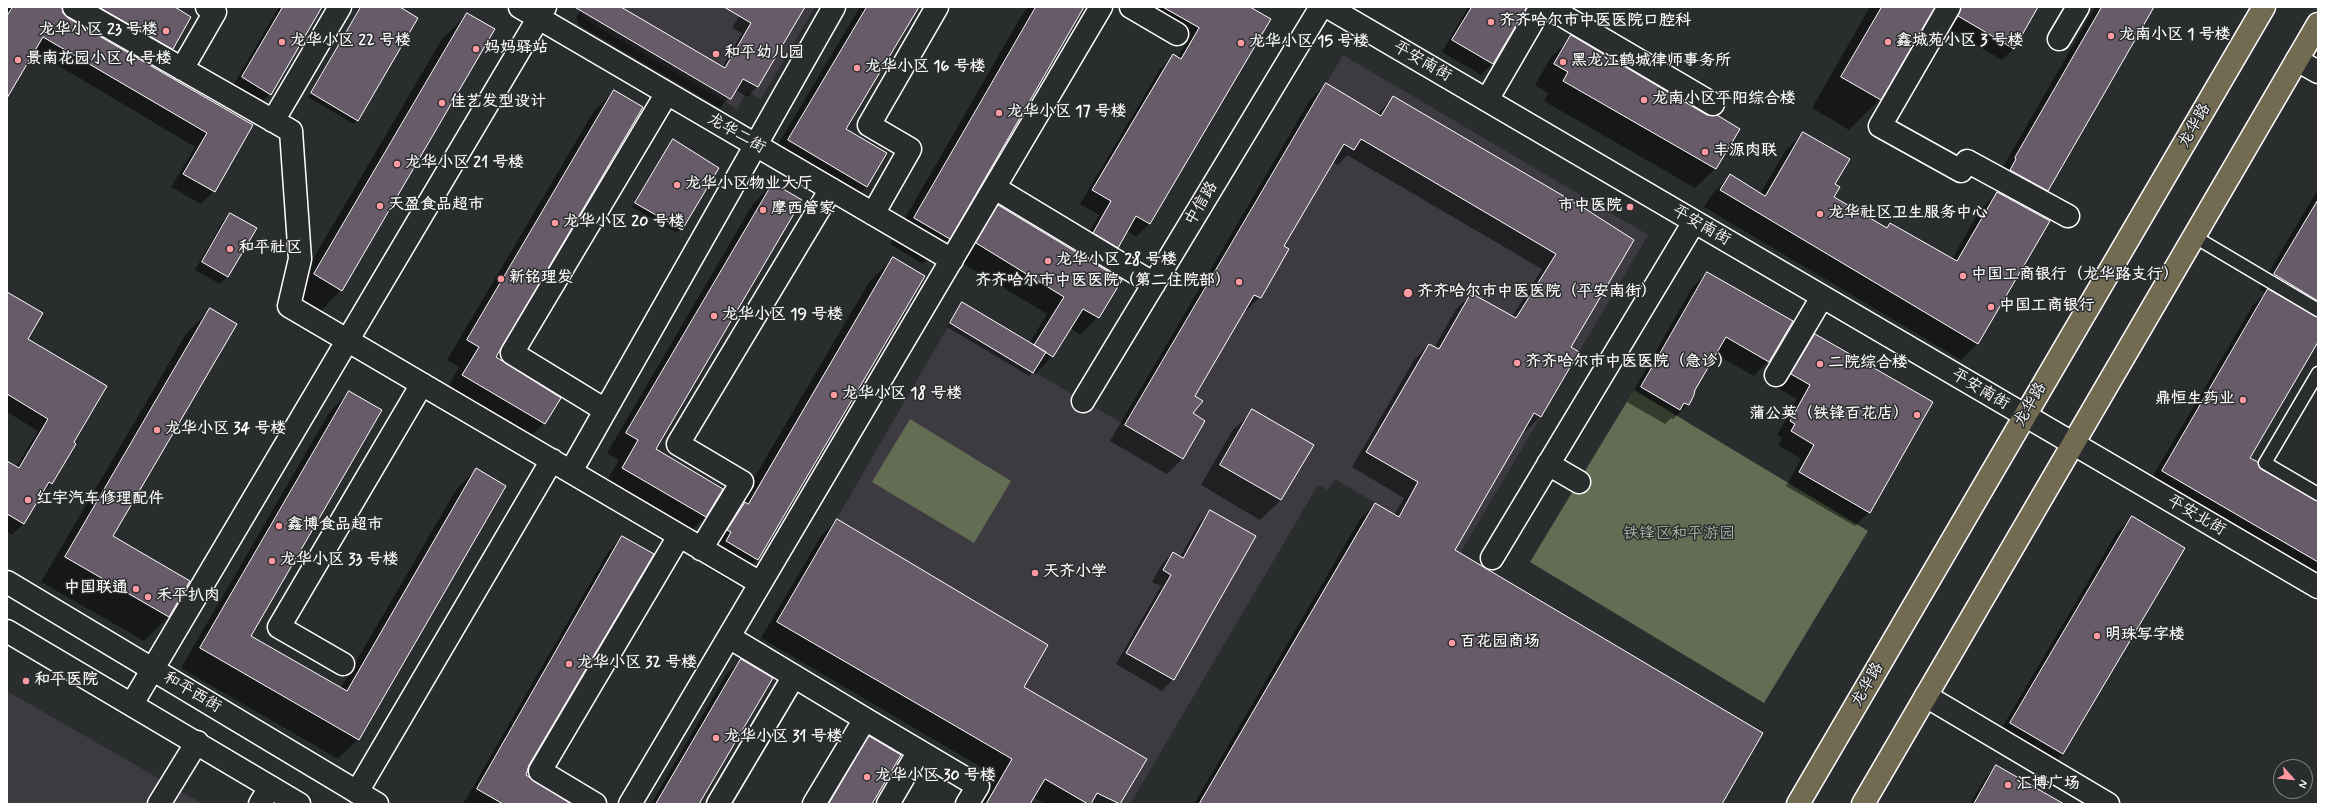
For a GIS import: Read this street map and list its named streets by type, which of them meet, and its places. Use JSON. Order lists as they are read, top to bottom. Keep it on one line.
{"streets":{"main road":["龙华路"],"street":["平安南街","龙华二街","中信路","平安北街","和平西街"]},"crossings":[["平安南街","龙华路"],["平安南街","平安北街"]],"parks":["铁锋区和平游园"],"places":["齐齐哈尔市中医医院口腔科","龙华小区 23 号楼","龙南小区 1 号楼","龙华小区 22 号楼","鑫城苑小区 3 号楼","龙华小区 15 号楼","妈妈驿站","和平幼儿园","景南花园小区 4 号楼","黑龙江鹤城律师事务所","龙华小区 16 号楼","龙南小区平阳综合楼","佳艺发型设计","龙华小区 17 号楼","丰源肉联","龙华小区 21 号楼","龙华小区物业大厅","天盈食品超市","市中医院","摩西管家","龙华社区卫生服务中心","龙华小区 20 号楼","和平社区","龙华小区 28 号楼","中国工商银行（龙华路支行）","新铭理发","齐齐哈尔市中医医院（第二住院部）","齐齐哈尔市中医医院（平安南街）","中国工商银行","龙华小区 19 号楼","齐齐哈尔市中医医院（急诊）","二院综合楼","龙华小区 18 号楼","鼎恒生药业","蒲公英（铁锋百花店）","龙华小区 34 号楼","红宇汽车修理配件","鑫博食品超市","龙华小区 33 号楼","天齐小学","中国联通","禾平扒肉","明珠写字楼","百花园商场","龙华小区 32 号楼","和平医院","龙华小区 31 号楼","龙华小区 30 号楼","汇博广场"],"north":"bottom right"}
